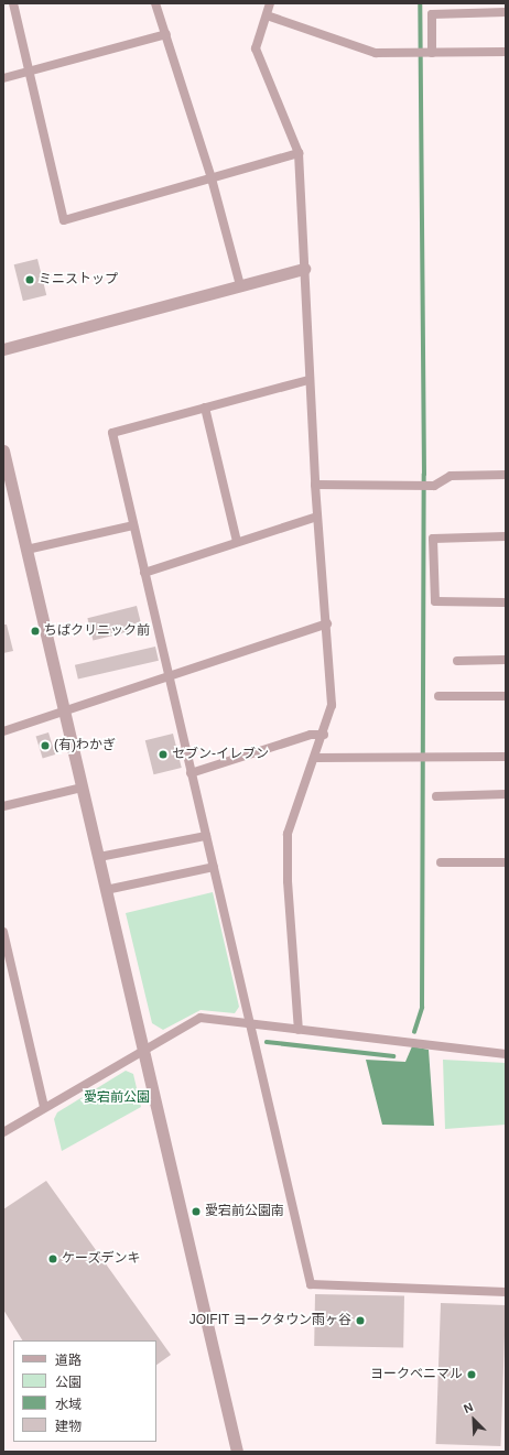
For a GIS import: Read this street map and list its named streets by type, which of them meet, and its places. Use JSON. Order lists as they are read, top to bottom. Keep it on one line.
{"parks":["愛宕前公園"],"places":["ミニストップ","ちばクリニック前","(有)わかぎ","セブン-イレブン","愛宕前公園南","ケーズデンキ","JOIFIT ヨークタウン雨ヶ谷","ヨークベニマル"],"legend":["道路","公園","水域","建物"],"north":"top left"}
